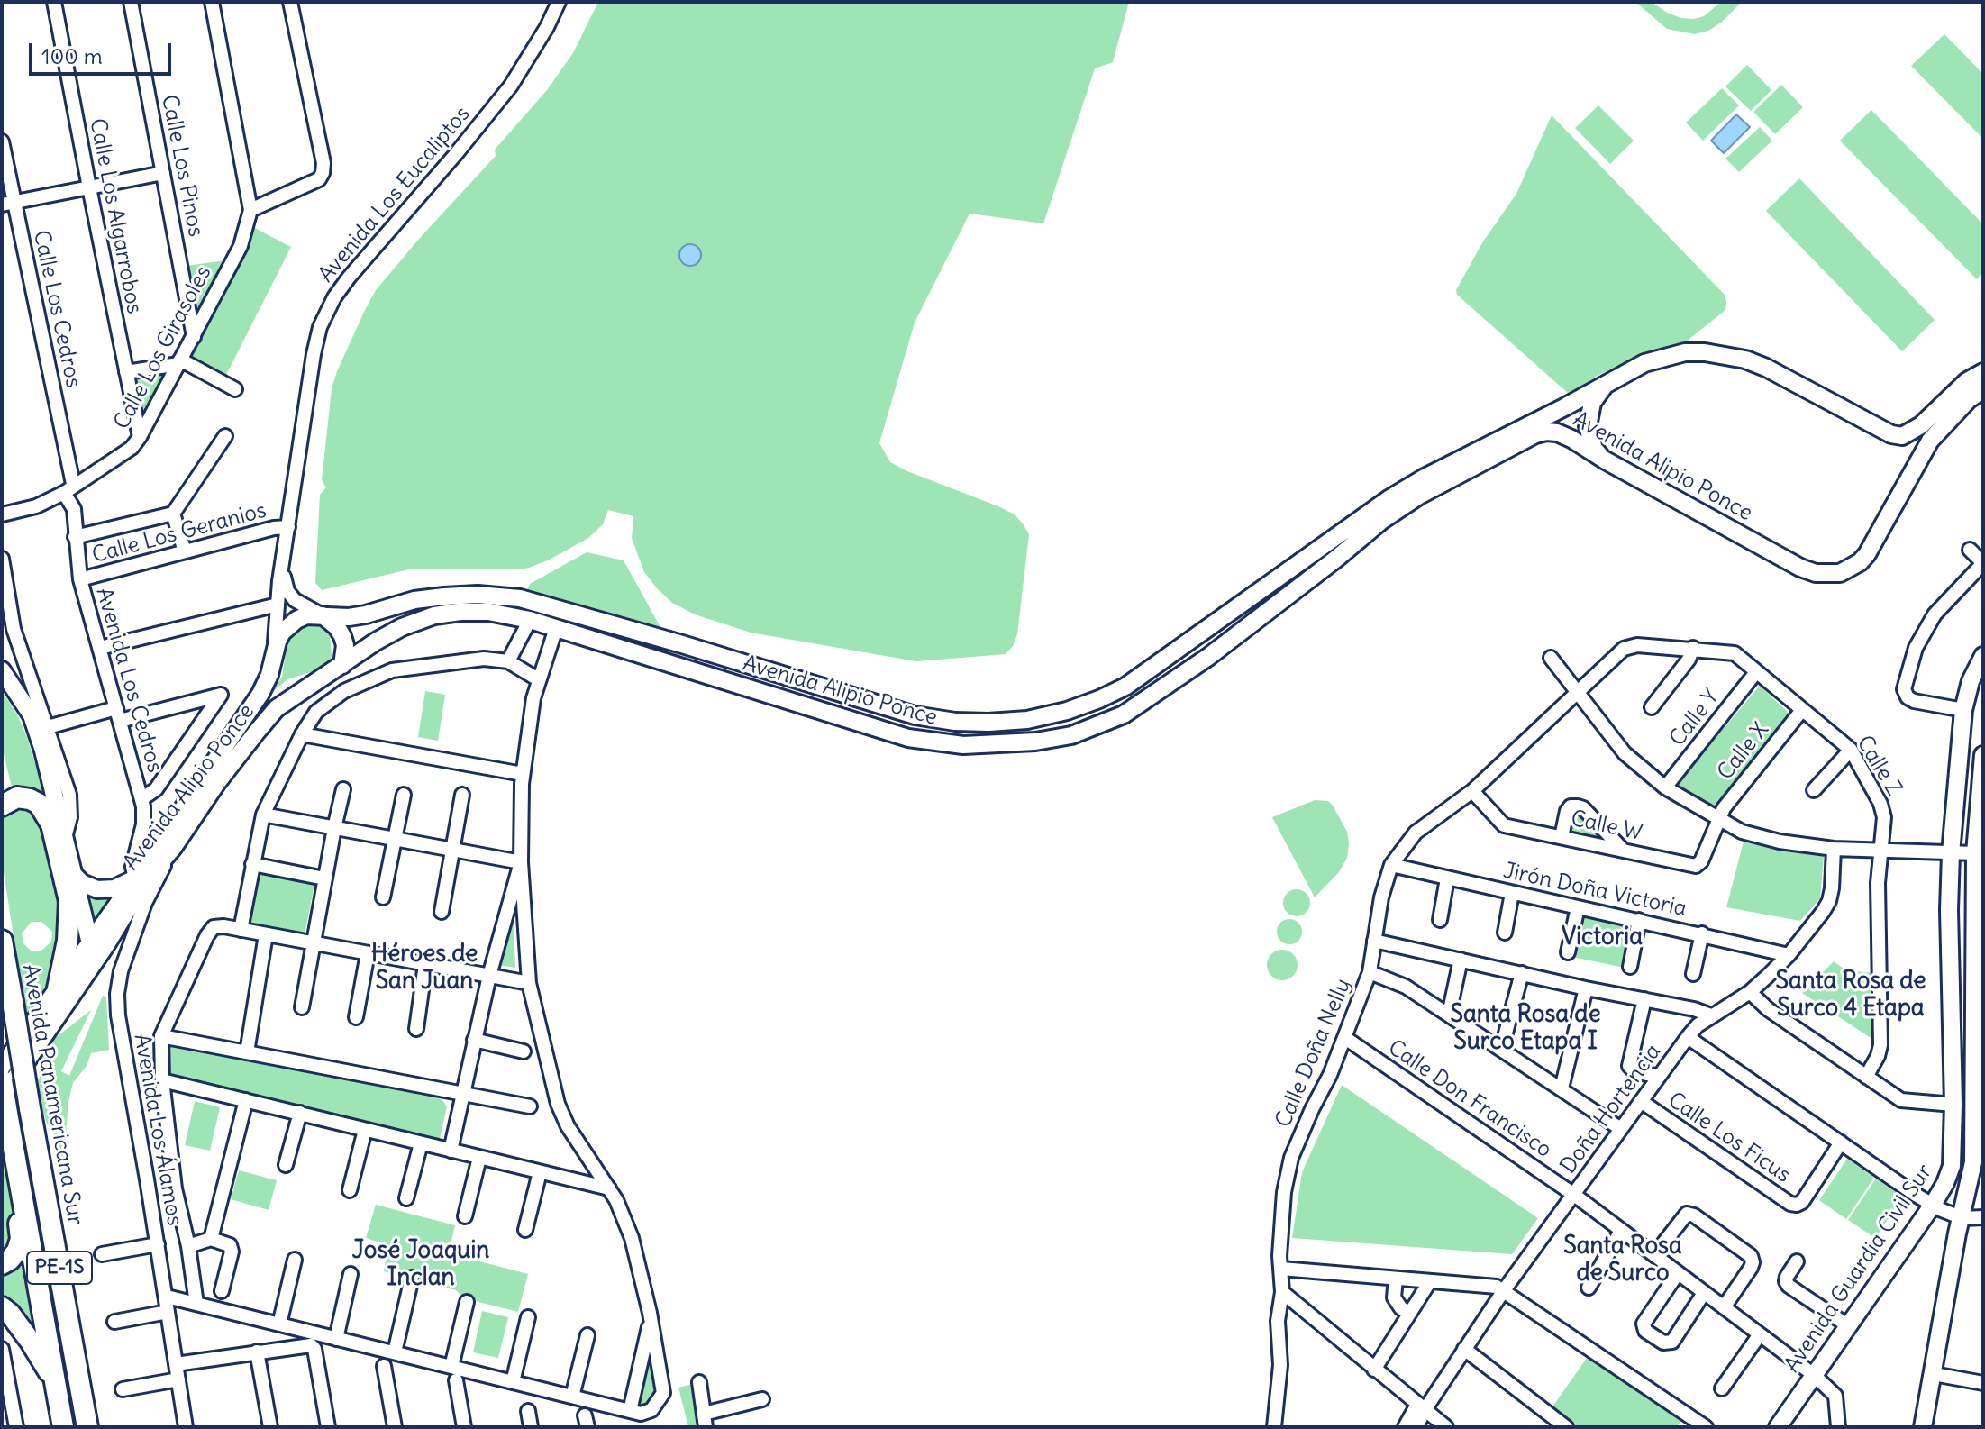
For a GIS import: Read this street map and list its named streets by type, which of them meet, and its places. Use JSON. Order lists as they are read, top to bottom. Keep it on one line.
{"streets":{"highway":["Avenida Panamericana Sur","PE-1S"],"main road":["Avenida Alipio Ponce","Avenida Guardia Civil Sur"],"street":["Calle Los Pinos","Avenida Los Eucaliptos","Calle Los Algarrobos","Calle Los Cedros","Calle Los Girasoles","Calle Los Geranios","Avenida Los Cedros","Calle Y","Calle X","Calle Z","Calle W","Jirón Doña Victoria","Calle Doña Nelly","Calle Don Francisco","Doña Hortencia","Avenida Los Álamos","Calle Los Ficus"]},"crossings":[["Calle Los Pinos","Calle Los Girasoles"],["Avenida Los Eucaliptos","Avenida Alipio Ponce"],["Avenida Los Eucaliptos","Calle Los Geranios"],["Calle Los Algarrobos","Calle Los Girasoles"],["Calle Los Cedros","Calle Los Girasoles"],["Calle Los Cedros","Avenida Los Cedros"],["Calle Los Girasoles","Avenida Los Cedros"],["Avenida Alipio Ponce","Avenida Los Cedros"],["Avenida Alipio Ponce","Avenida Los Álamos"],["Calle Los Geranios","Avenida Los Cedros"],["Calle Y","Calle Z"],["Calle X","Calle Z"],["Calle X","Calle W"],["Calle Z","Calle Doña Nelly"],["Calle W","Calle Doña Nelly"],["Jirón Doña Victoria","Calle Doña Nelly"],["Jirón Doña Victoria","Doña Hortencia"],["Calle Doña Nelly","Calle Don Francisco"],["Calle Don Francisco","Doña Hortencia"],["Calle Don Francisco","Avenida Guardia Civil Sur"],["Doña Hortencia","Calle Los Ficus"]],"districts":["Victoria","Héroes de San Juan","Santa Rosa de Surco 4 Etapa","Santa Rosa de Surco Etapa I","Santa Rosa de Surco","José Joaquin Inclan"],"scale_bar":"100 m"}
